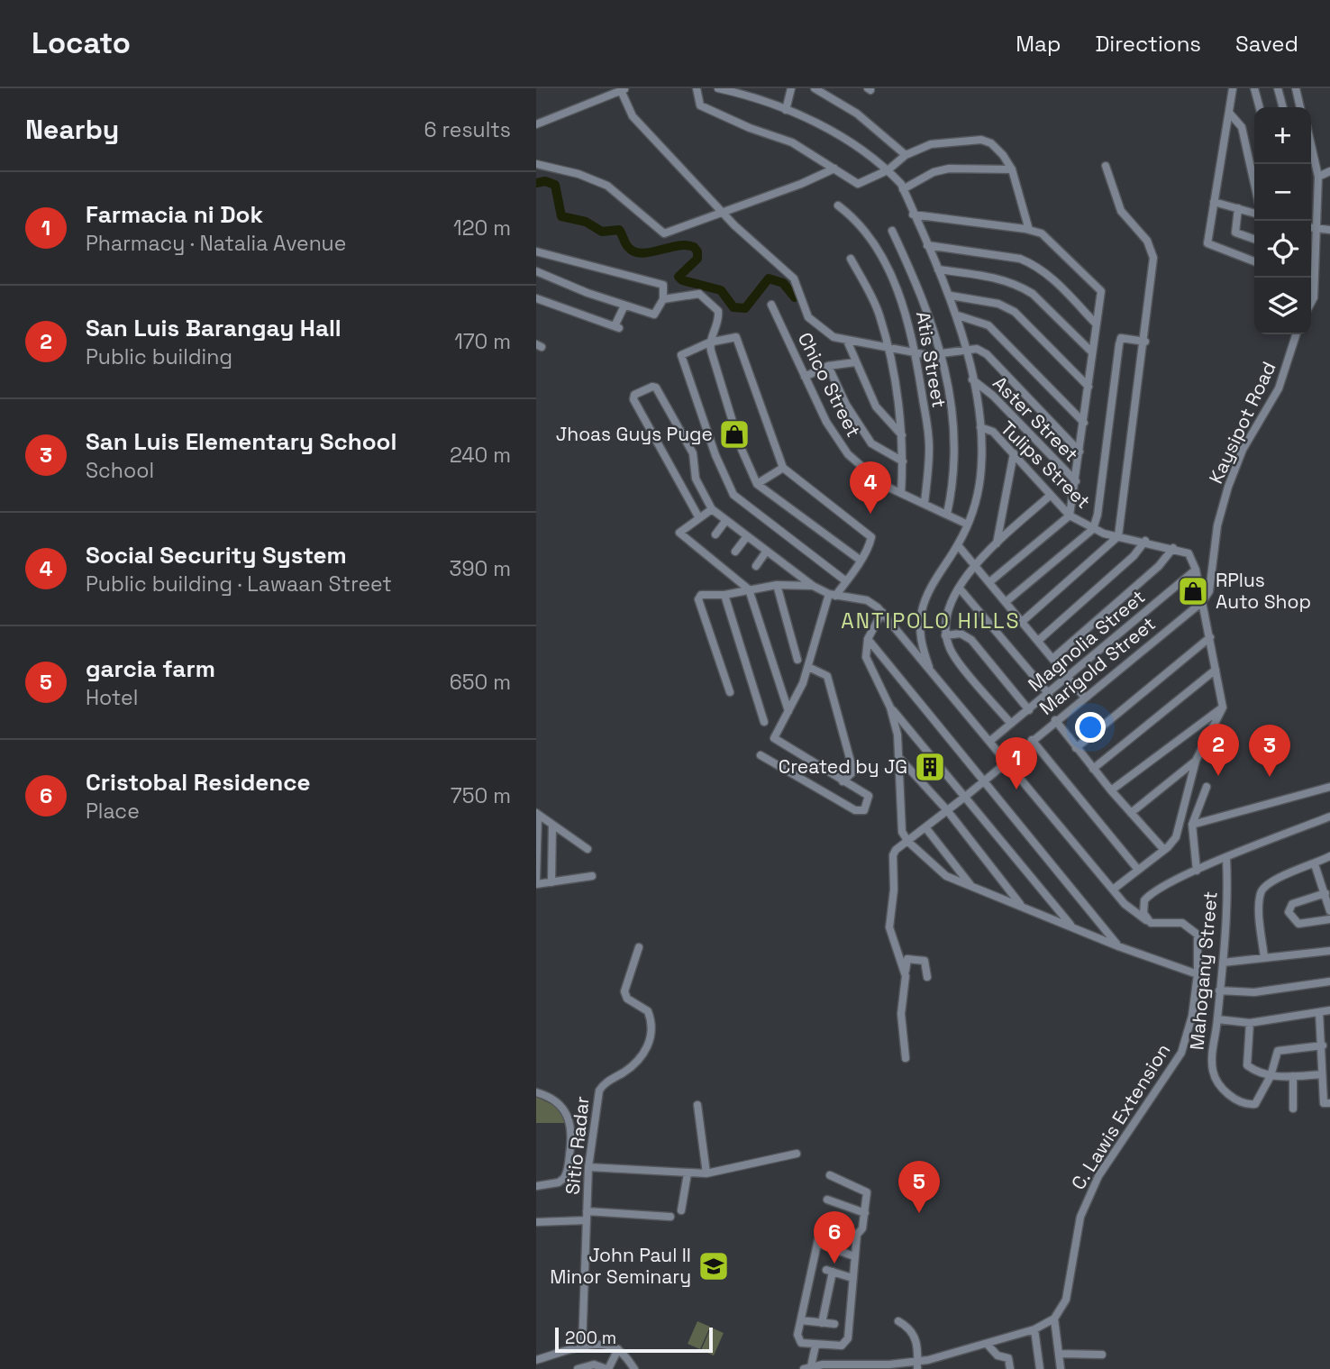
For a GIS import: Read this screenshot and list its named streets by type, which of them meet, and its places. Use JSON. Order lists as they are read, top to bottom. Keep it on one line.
{"streets":{"street":["Atis Street","Chico Street","Aster Street","Kaysipot Road","Tulips Street","Magnolia Street","Marigold Street","Mahogany Street","C. Lawis Extension","Sitio Radar"]},"crossings":[["Atis Street","Chico Street"],["Kaysipot Road","Marigold Street"],["Tulips Street","Magnolia Street"]],"districts":["ANTIPOLO HILLS"],"places":{"shop":["Jhoas Guys Puge","RPlus Auto Shop"],"building":["Created by JG"],"school or university":["John Paul II Minor Seminary"]},"scale_bar":"200 m","page":{"header":"Locato","nav":["Map","Directions","Saved"],"heading":["Nearby","6 results"],"map_buttons":["+","−"],"list":[{"mark":"1","name":"Farmacia ni Dok","note":"Pharmacy · Natalia Avenue","value":"120 m"},{"mark":"2","name":"San Luis Barangay Hall","note":"Public building","value":"170 m"},{"mark":"3","name":"San Luis Elementary School","note":"School","value":"240 m"},{"mark":"4","name":"Social Security System","note":"Public building · Lawaan Street","value":"390 m"},{"mark":"5","name":"garcia farm","note":"Hotel","value":"650 m"},{"mark":"6","name":"Cristobal Residence","note":"Place","value":"750 m"}],"pins":["4","2","3","1","5","6"],"scale":"200 m"}}
